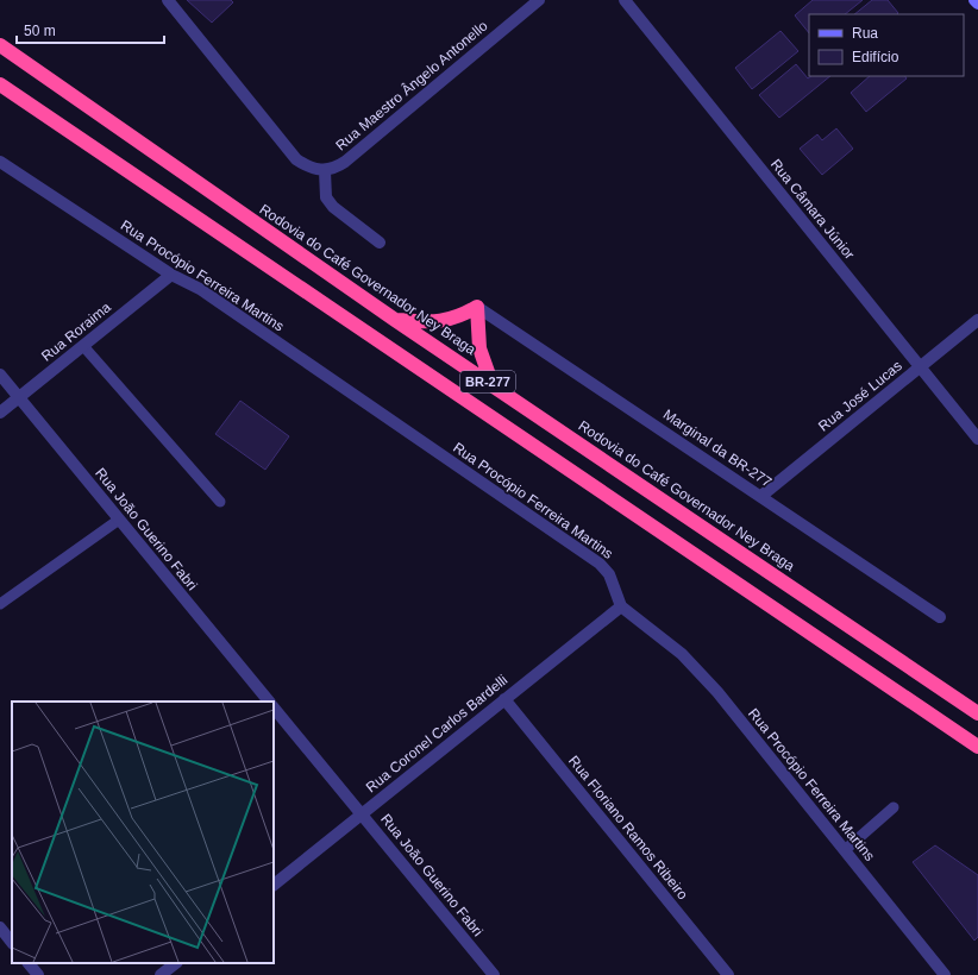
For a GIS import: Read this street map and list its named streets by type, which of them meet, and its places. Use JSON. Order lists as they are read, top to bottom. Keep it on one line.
{"streets":{"highway":["Rodovia do Café Governador Ney Braga","BR-277"],"street":["Rua Maestro Ângelo Antonello","Rua Câmara Júnior","Rua Procópio Ferreira Martins","Rua Roraima","Rua José Lucas","Marginal da BR-277","Rua João Guerino Fabri","Rua Coronel Carlos Bardelli","Rua Floriano Ramos Ribeiro"]},"crossings":[["Rua Câmara Júnior","Rua José Lucas"],["Rua Procópio Ferreira Martins","Rua Roraima"],["Rua Procópio Ferreira Martins","Rua Coronel Carlos Bardelli"],["Rua Roraima","Rua João Guerino Fabri"],["Rua José Lucas","Marginal da BR-277"],["Rua João Guerino Fabri","Rua Coronel Carlos Bardelli"],["Rua Coronel Carlos Bardelli","Rua Floriano Ramos Ribeiro"]],"legend":["Rua","Edifício"],"scale_bar":"50 m"}
